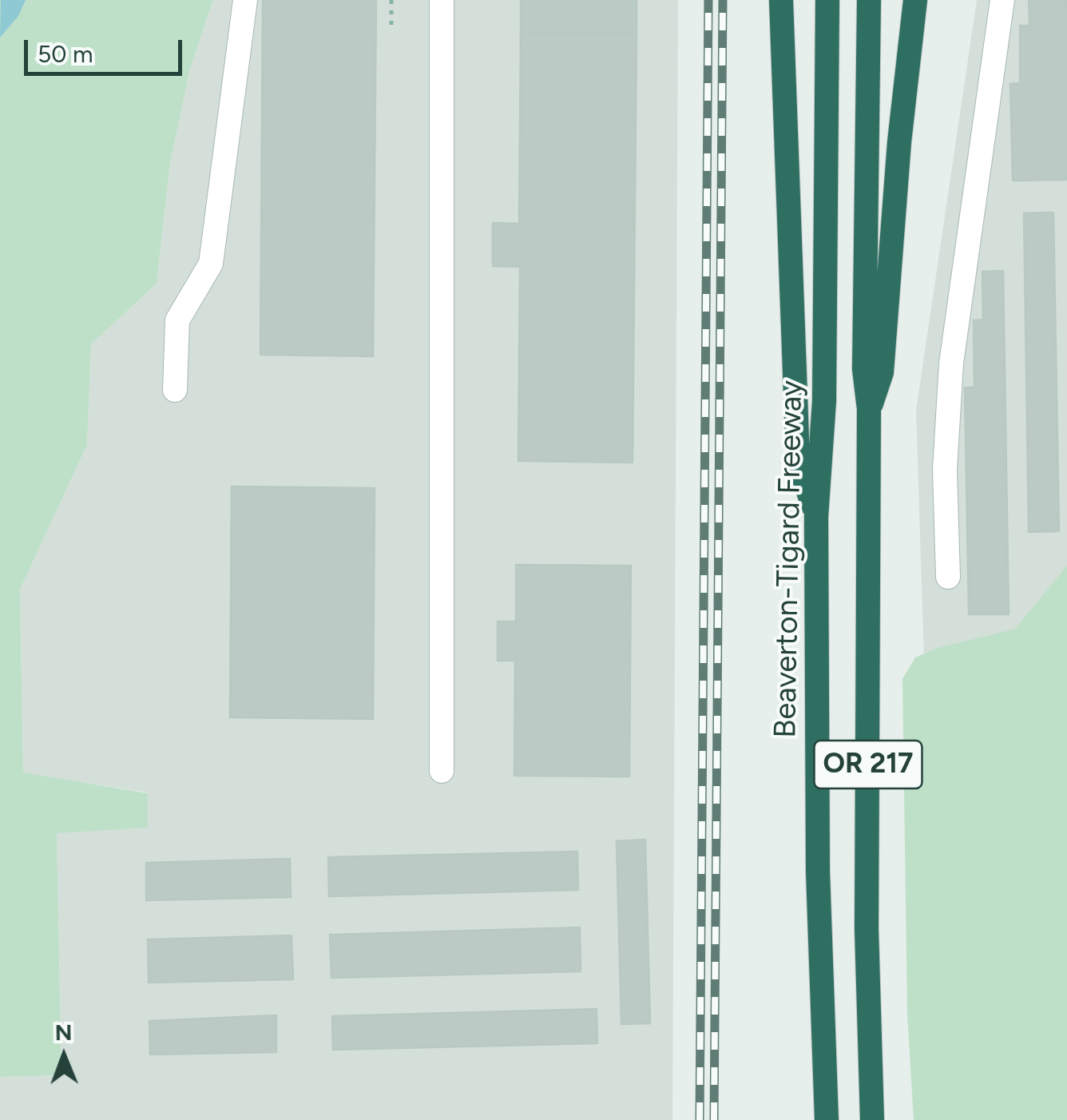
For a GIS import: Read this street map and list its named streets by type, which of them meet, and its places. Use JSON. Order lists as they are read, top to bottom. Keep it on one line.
{"streets":{"highway":["Beaverton-Tigard Freeway","OR 217"]},"scale_bar":"50 m","north":"top"}
